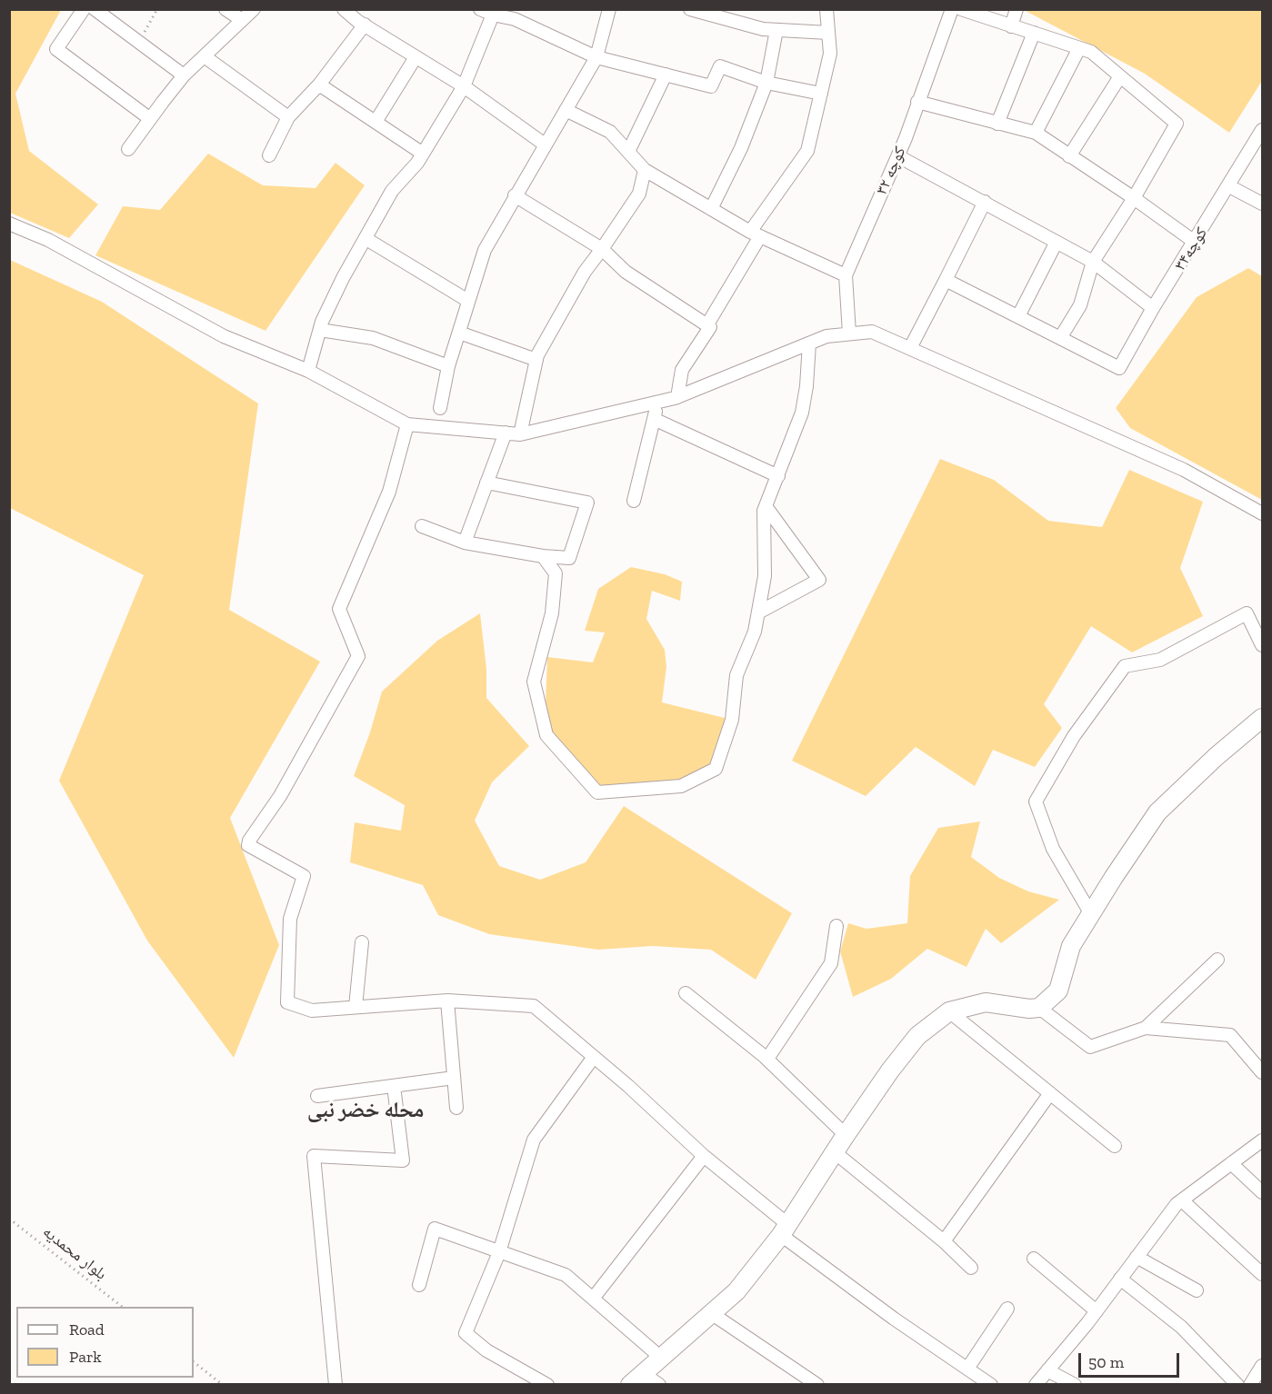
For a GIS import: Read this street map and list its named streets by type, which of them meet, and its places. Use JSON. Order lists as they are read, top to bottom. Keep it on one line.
{"streets":{"street":["کوچه ۳۲","کوچه۳۴"],"path":["بلوار محمدیه"]},"districts":["محله خضر نبی"],"legend":["Road","Park"],"scale_bar":"50 m"}
